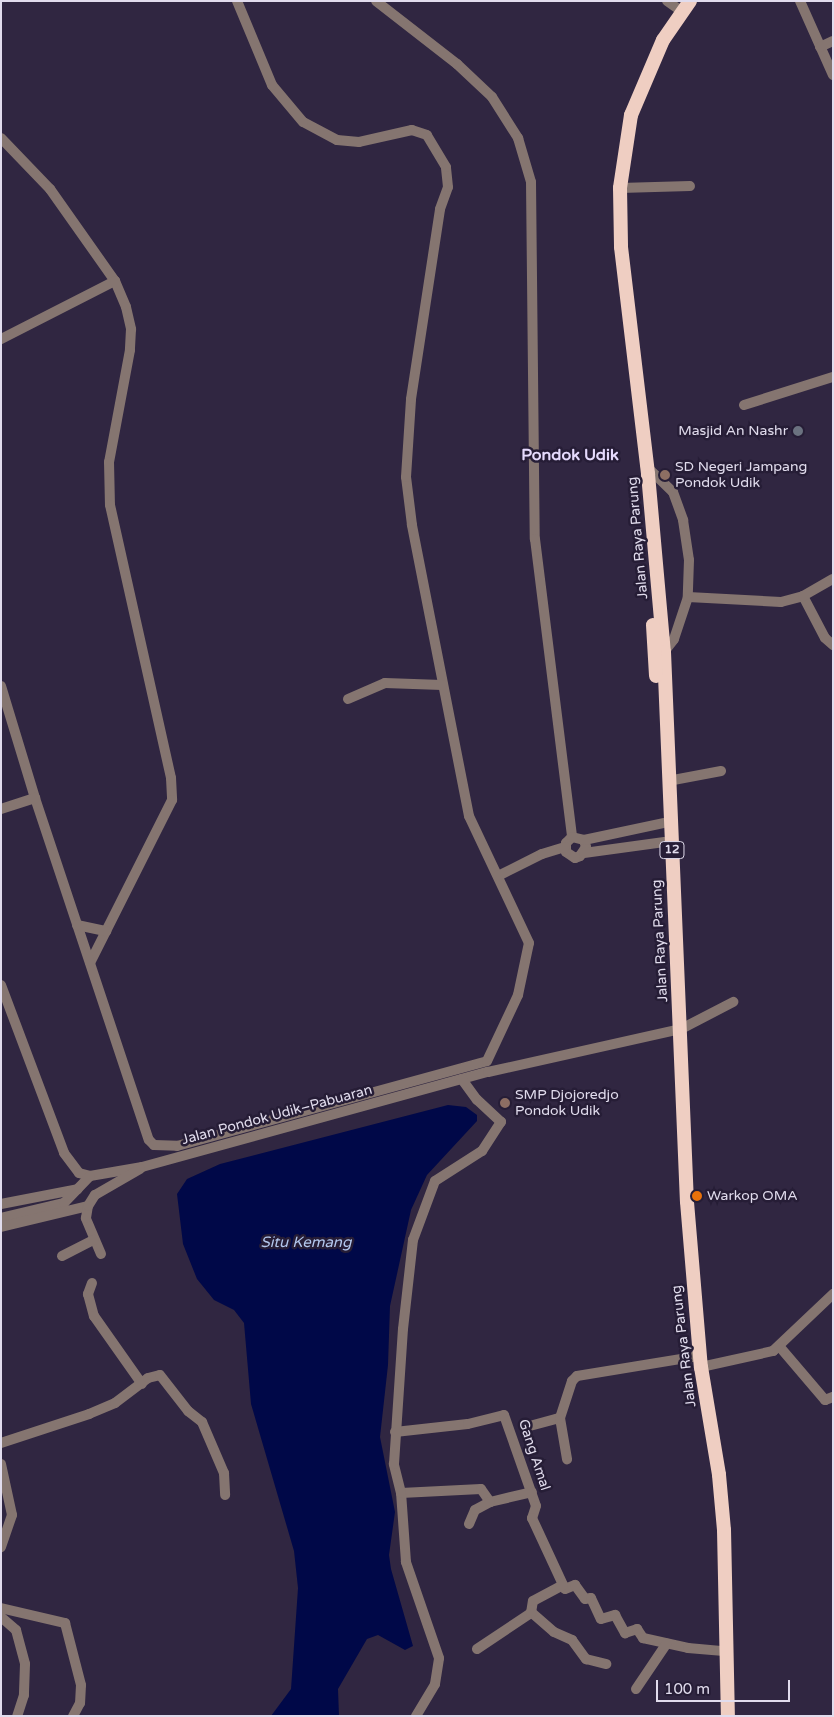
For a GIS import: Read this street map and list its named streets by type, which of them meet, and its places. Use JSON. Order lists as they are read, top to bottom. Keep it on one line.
{"streets":{"highway":["Jalan Raya Parung","12"],"street":["Jalan Pondok Udik–Pabuaran","Gang Amal"]},"crossings":[["Jalan Raya Parung","Jalan Pondok Udik–Pabuaran"]],"districts":["Pondok Udik"],"water":["Situ Kemang"],"places":["Masjid An Nashr","SD Negeri Jampang Pondok Udik","SMP Djojoredjo Pondok Udik","Warkop OMA"],"scale_bar":"100 m"}
